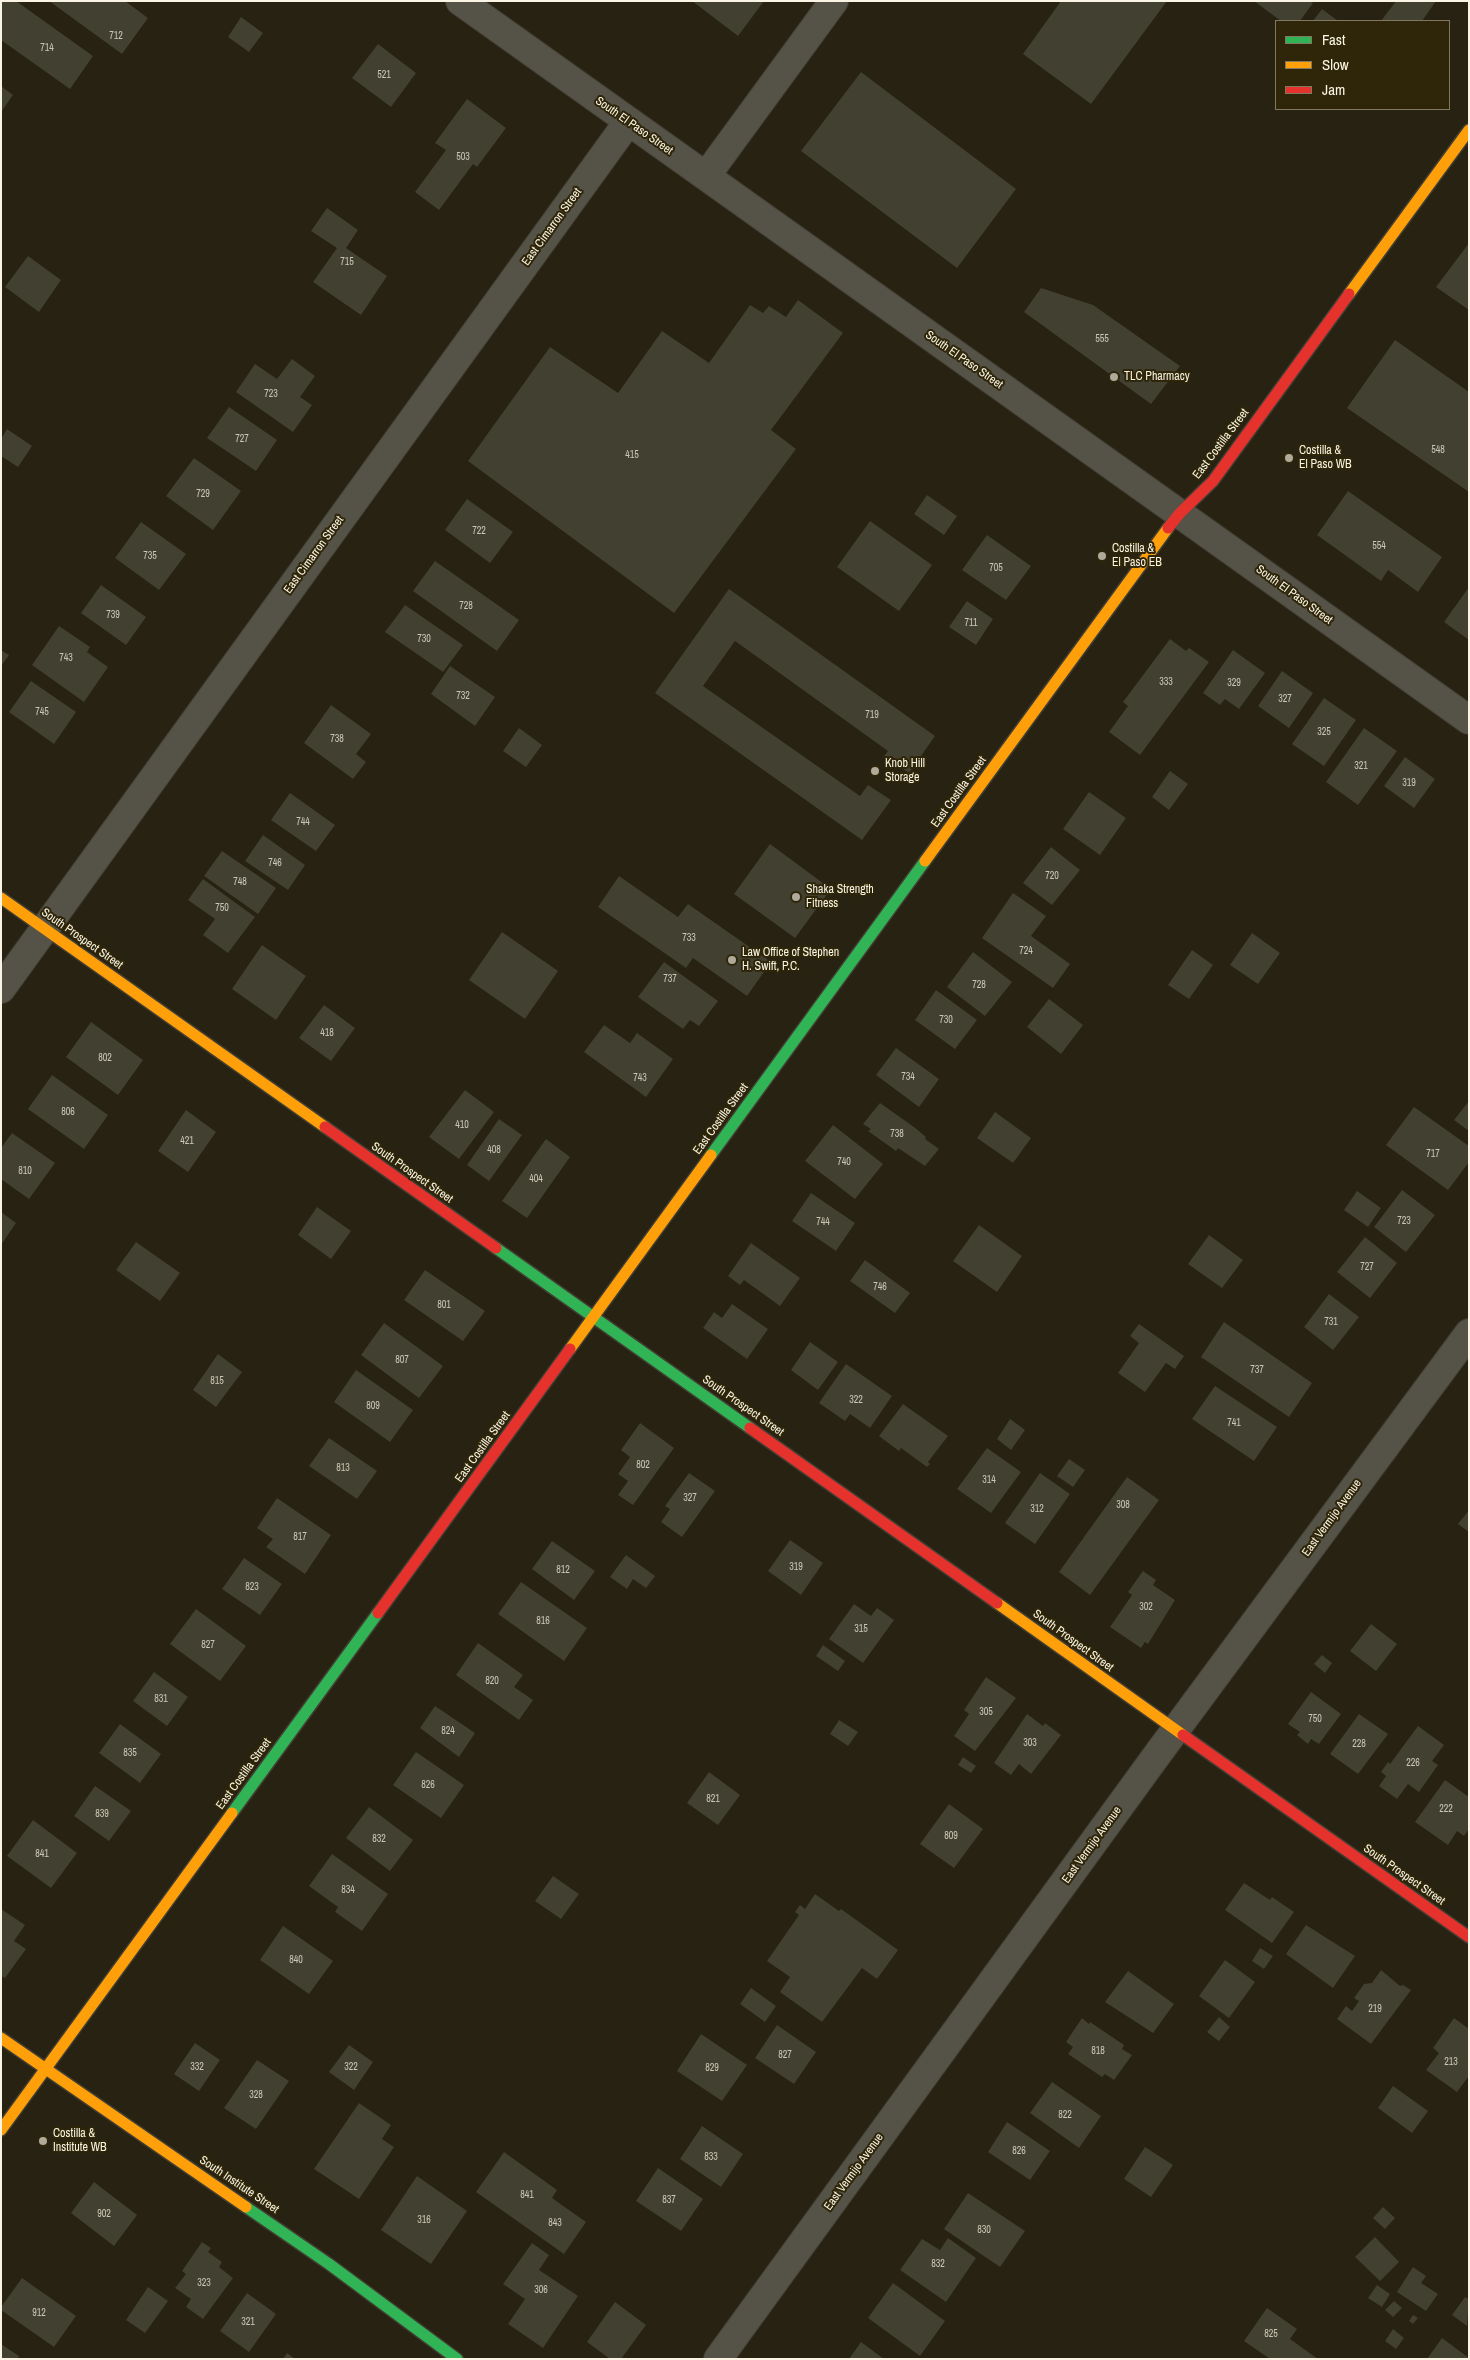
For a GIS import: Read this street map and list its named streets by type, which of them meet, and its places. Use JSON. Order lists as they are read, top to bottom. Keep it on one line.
{"streets":{"street":["South El Paso Street","East Cimarron Street","East Costilla Street","South Prospect Street","East Vermijo Avenue","South Institute Street"]},"crossings":[["South El Paso Street","East Cimarron Street"],["South El Paso Street","East Costilla Street"],["East Cimarron Street","South Prospect Street"],["East Costilla Street","South Prospect Street"],["East Costilla Street","South Institute Street"],["South Prospect Street","East Vermijo Avenue"]],"places":["TLC Pharmacy","Costilla & El Paso WB","Costilla & El Paso EB","Knob Hill Storage","Shaka Strength Fitness","Law Office of Stephen H. Swift, P.C.","Costilla & Institute WB"],"house_numbers":["712","714","521","503","715","555","723","727","548","415","729","722","554","735","705","728","739","711","730","743","333","329","732","327","745","719","325","738","321","319","744","746","720","748","750","733","724","737","728","730","418","802","734","743","806","410","738","421","408","717","740","810","404","723","744","727","746","801","731","807","737","815","322","809","741","802","813","314","327","308","312","817","319","812","823","302","816","315","827","820","831","305","750","824","303","228","835","226","826","821","222","839","809","832","841","834","840","219","818","827","213","332","322","829","328","822","826","833","841","837","902","316","843","830","832","323","306","912","321","825"],"legend":["Fast","Slow","Jam"]}
